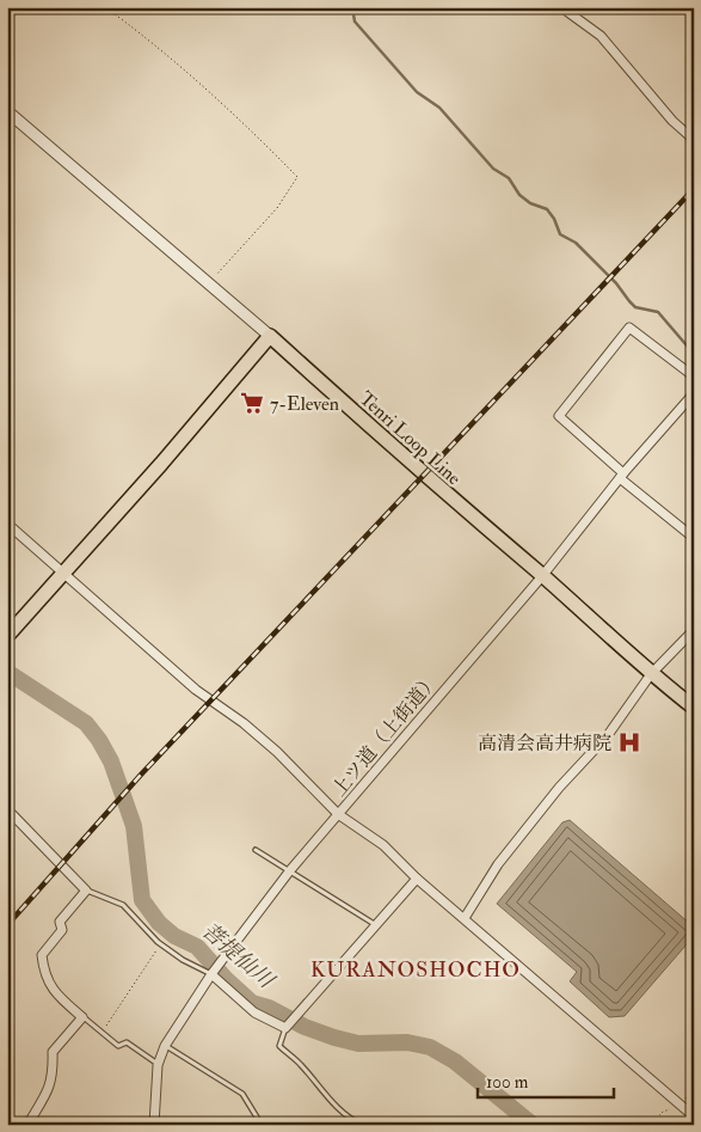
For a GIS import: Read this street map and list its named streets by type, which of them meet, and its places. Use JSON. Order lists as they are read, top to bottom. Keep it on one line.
{"streets":{"main road":["Tenri Loop Line"],"street":["上ツ道（上街道）"]},"crossings":[["Tenri Loop Line","上ツ道（上街道）"]],"districts":["KURANOSHOCHO"],"water":["菩提仙川"],"places":{"supermarket":["7-Eleven"],"hospital":["高清会高井病院"]},"scale_bar":"100 m"}
